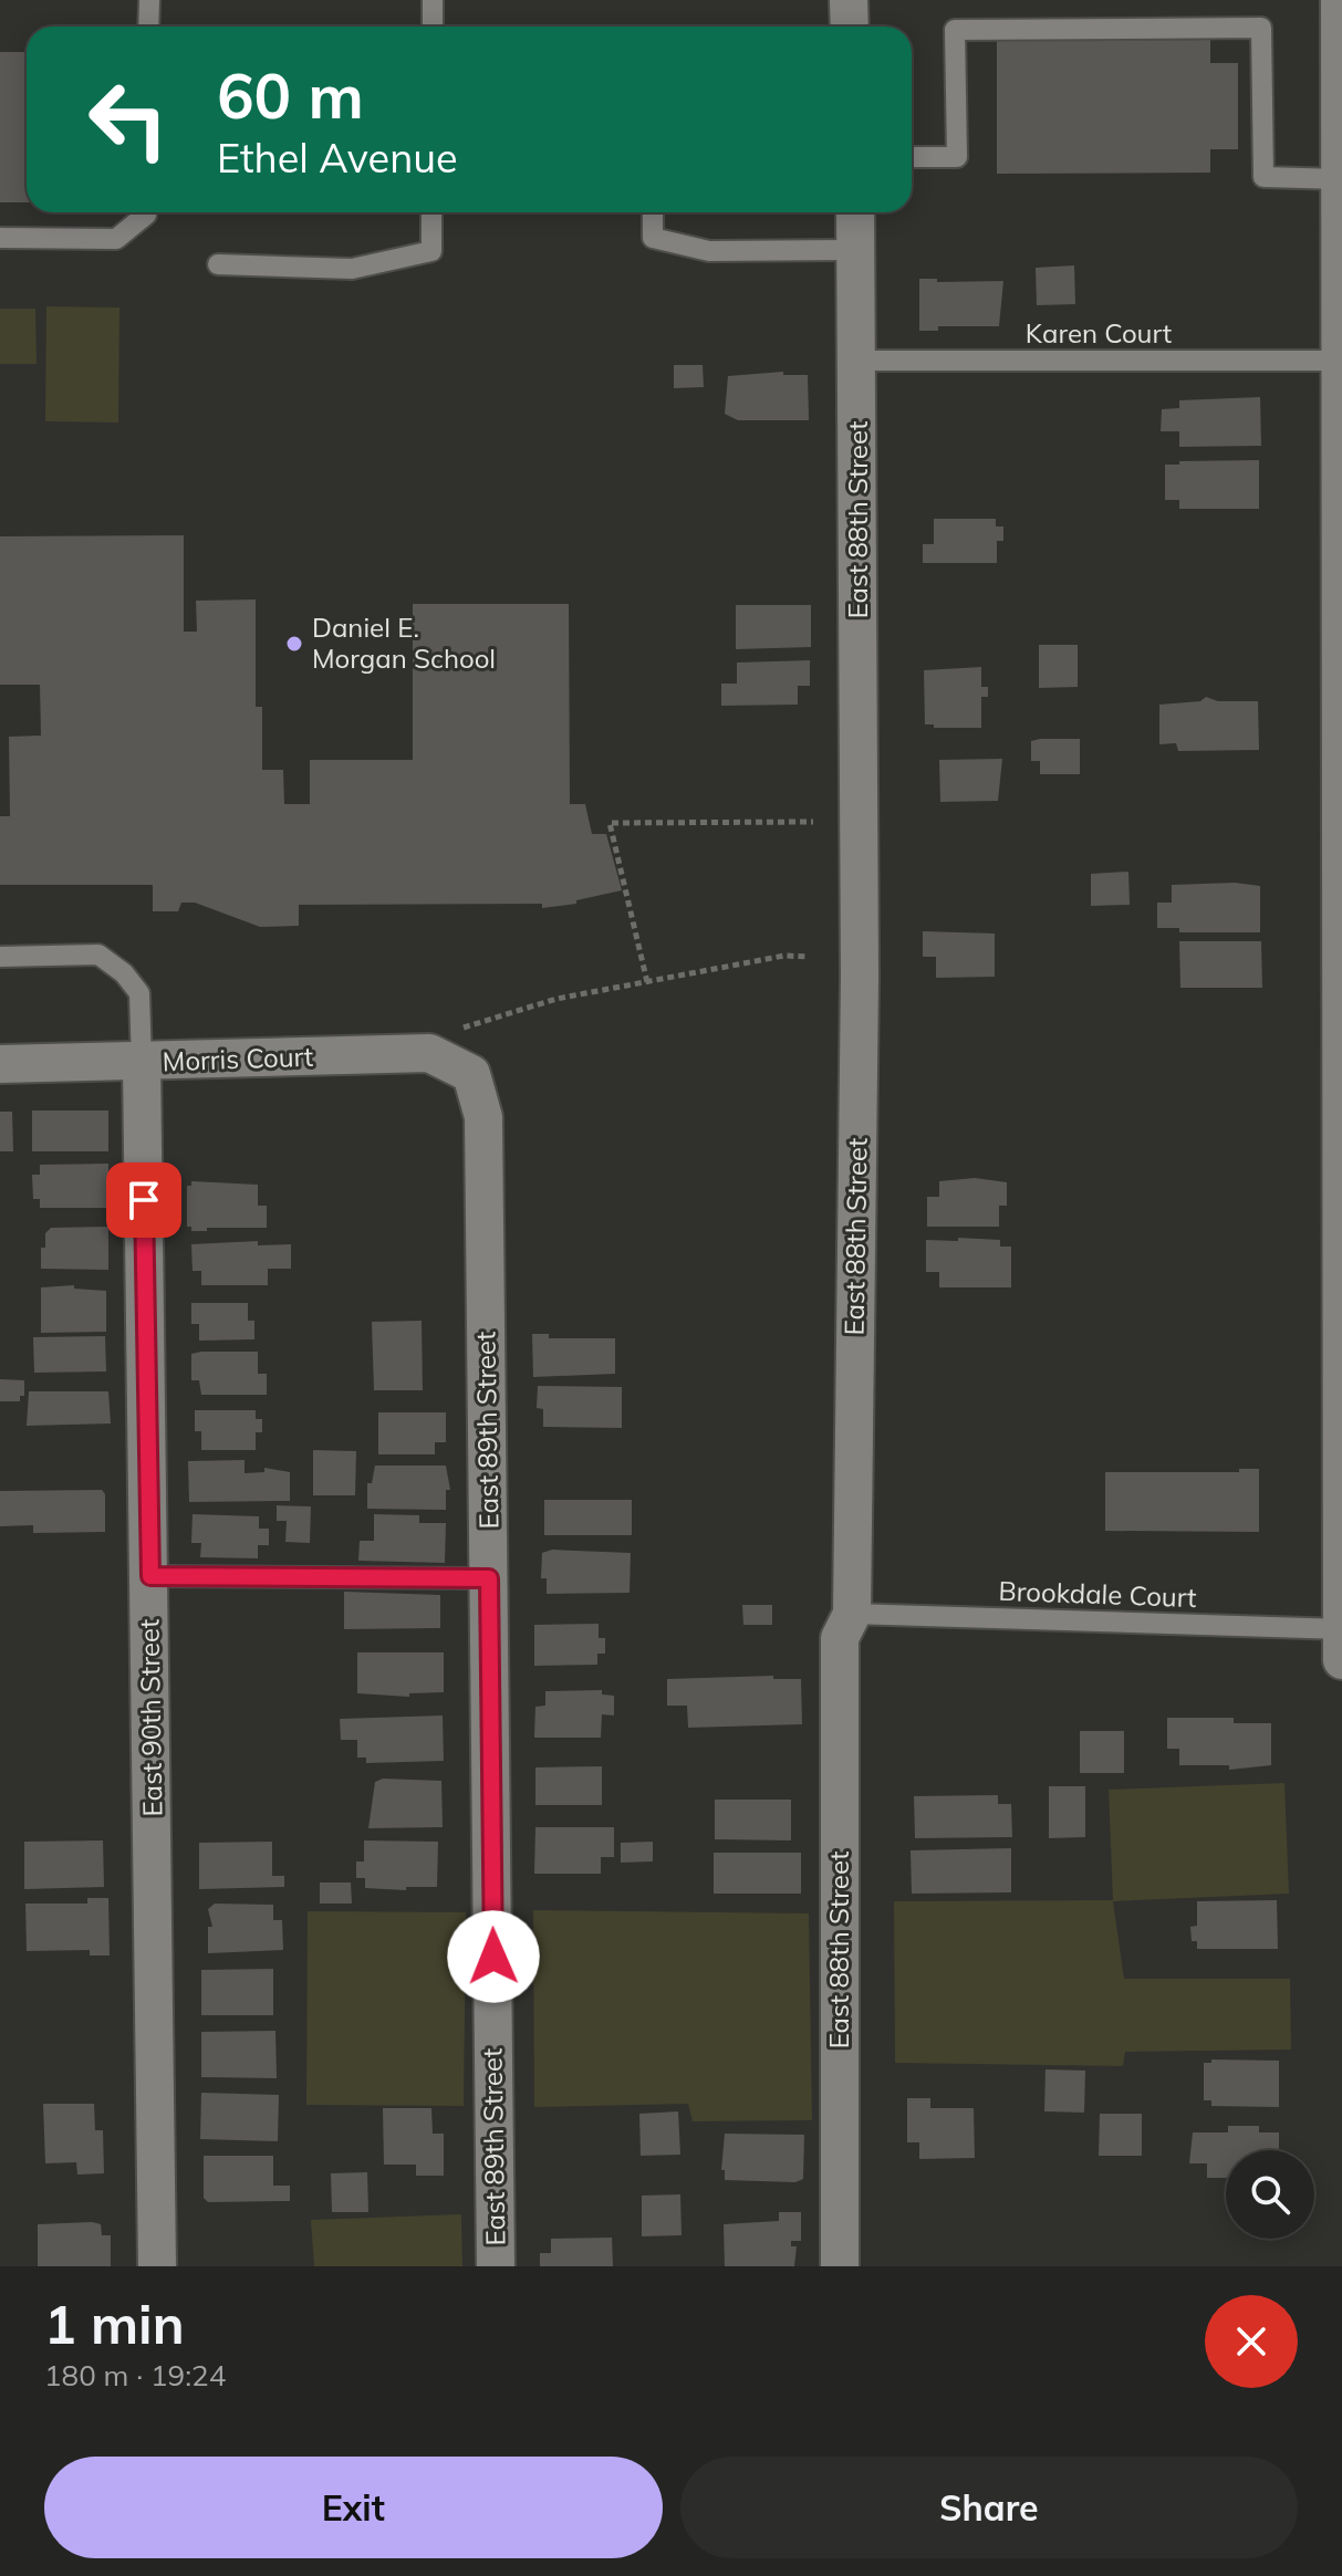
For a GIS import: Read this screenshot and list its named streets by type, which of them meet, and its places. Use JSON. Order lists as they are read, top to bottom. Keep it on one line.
{"streets":{"street":["East 88th Street","Morris Court","East 89th Street","East 90th Street"],"lane":["Karen Court","Brookdale Court"]},"crossings":[["Karen Court","East 88th Street"],["East 88th Street","Brookdale Court"],["Morris Court","East 89th Street"],["Morris Court","East 90th Street"]],"places":["Daniel E. Morgan School"],"page":{"turn":["60 m","Ethel Avenue"],"heading":["1 min","180 m · 19:24"],"buttons":["Exit","Share"]}}
